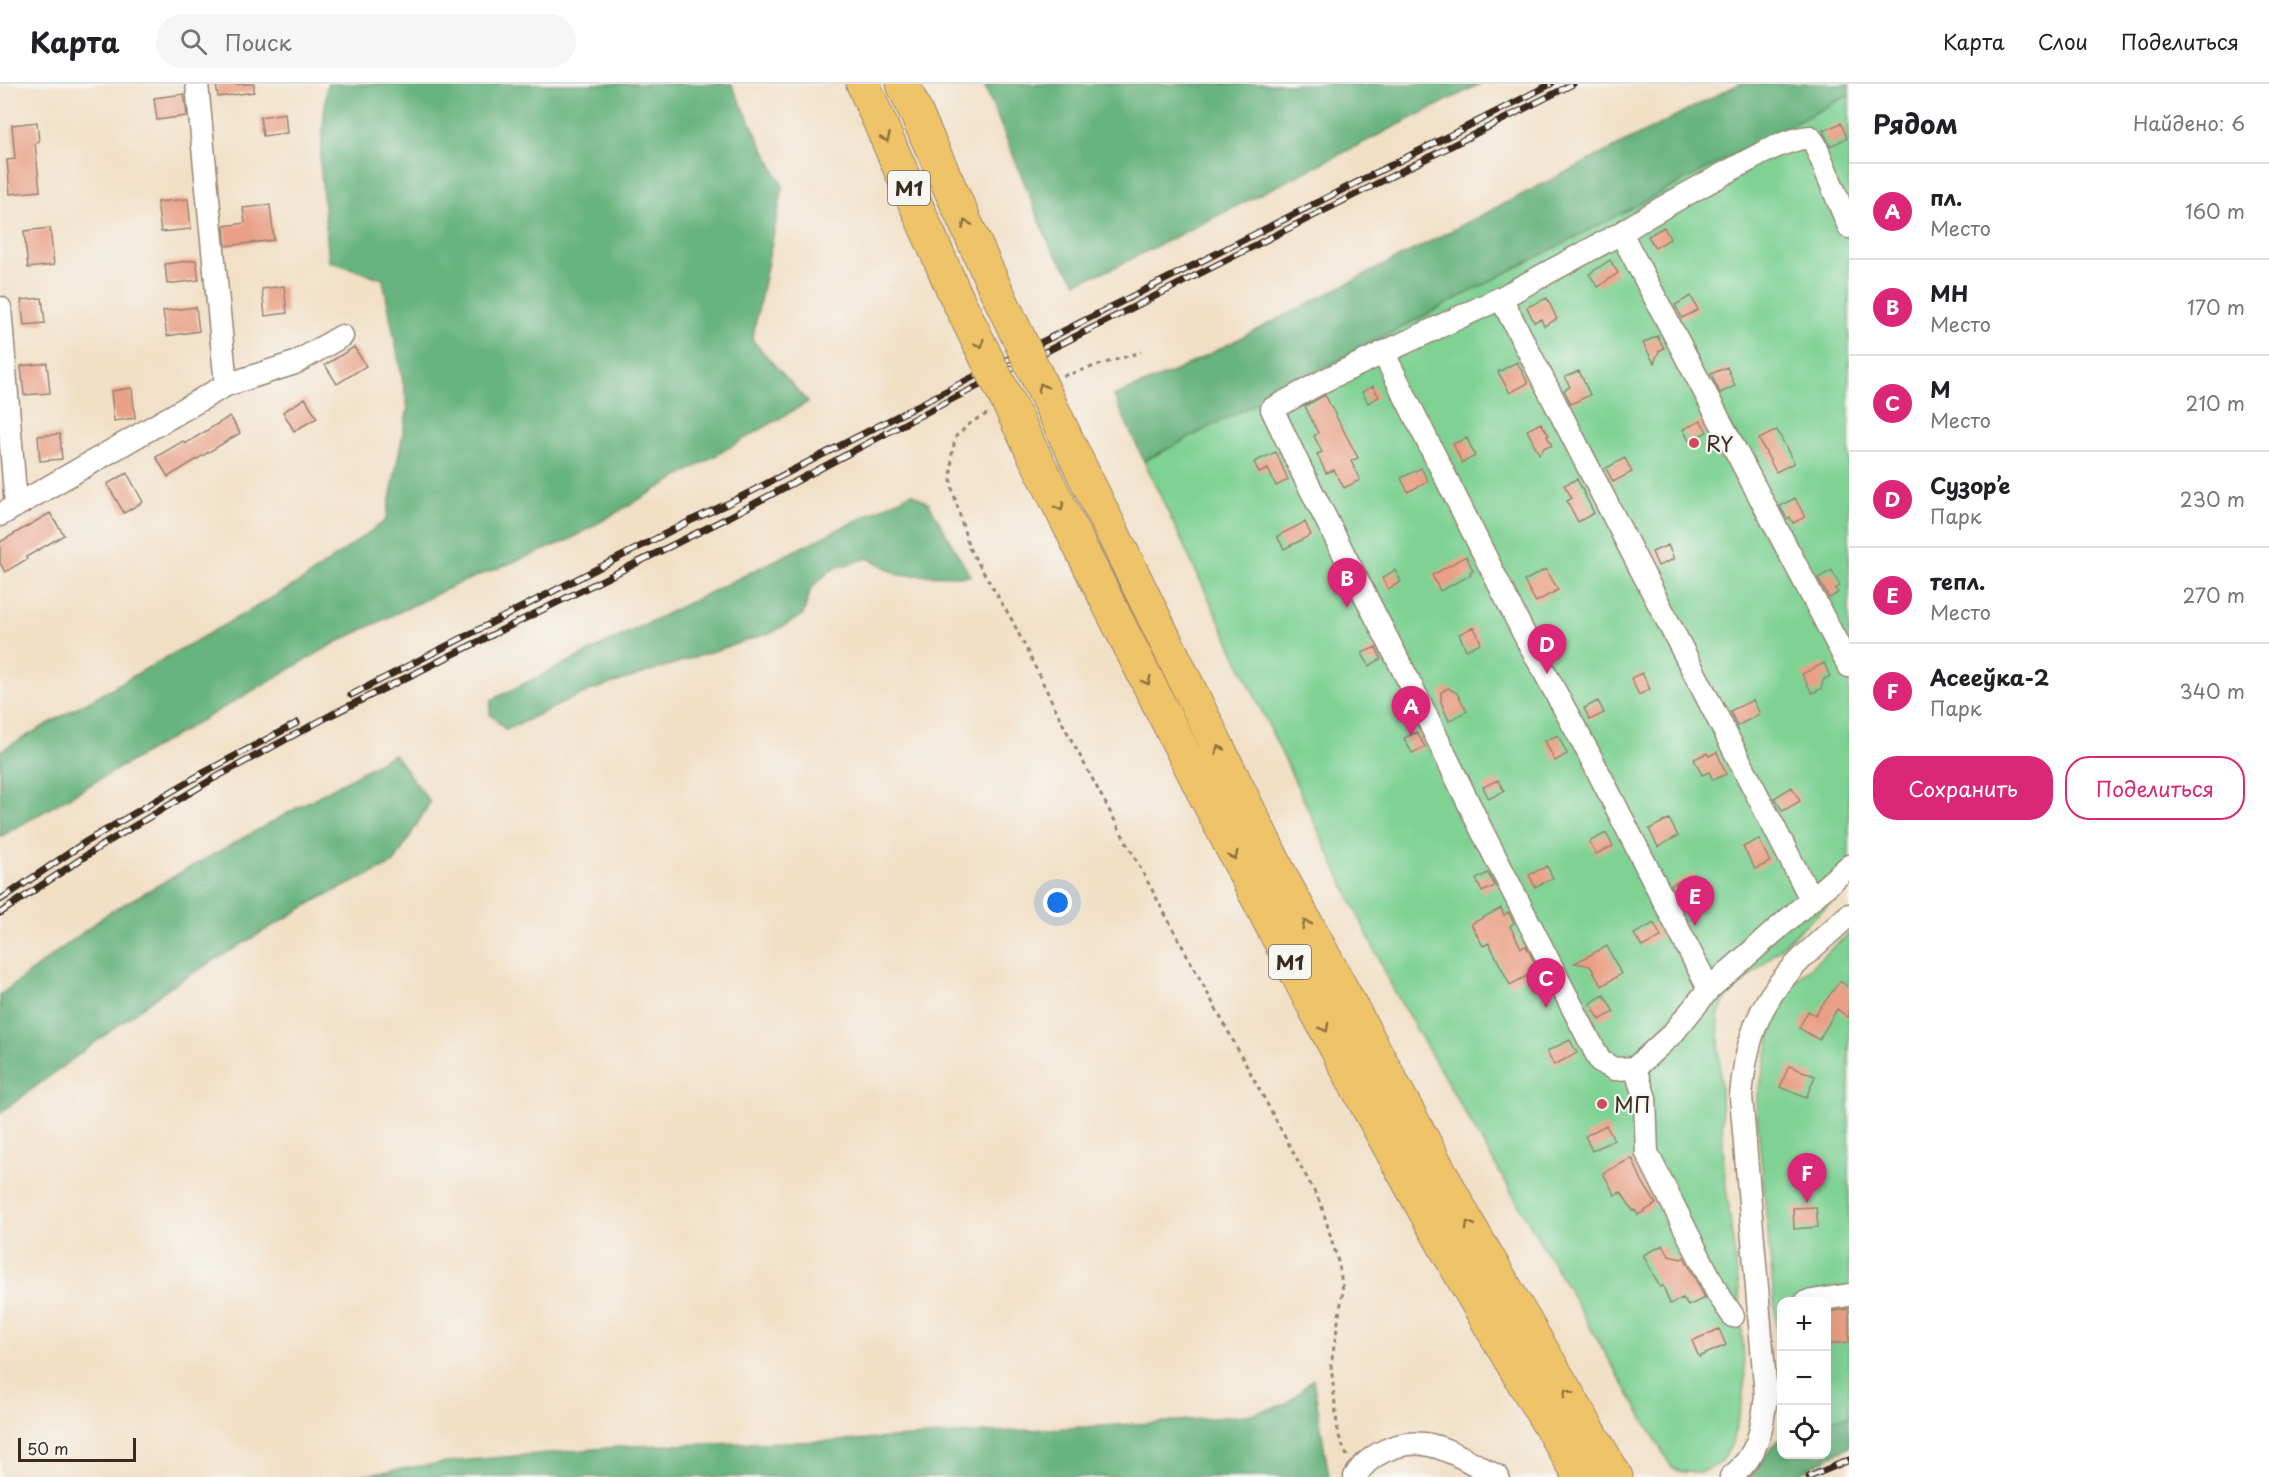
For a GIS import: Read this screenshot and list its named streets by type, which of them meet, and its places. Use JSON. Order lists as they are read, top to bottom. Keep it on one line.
{"streets":{"highway":["М1"]},"places":["RY","МП"],"scale_bar":"50 m","page":{"header":"Карта","search":"Поиск","nav":["Карта","Слои","Поделиться"],"heading":["Рядом","Найдено: 6"],"list":[{"mark":"A","name":"пл.","note":"Место","value":"160 m"},{"mark":"B","name":"МН","note":"Место","value":"170 m"},{"mark":"C","name":"М","note":"Место","value":"210 m"},{"mark":"D","name":"Сузорʼе","note":"Парк","value":"230 m"},{"mark":"E","name":"тепл.","note":"Место","value":"270 m"},{"mark":"F","name":"Асееўка-2","note":"Парк","value":"340 m"}],"pins":["B","D","A","E","C","F"],"buttons":["Сохранить","Поделиться"],"map_buttons":["+","−"],"scale":"50 m"}}
